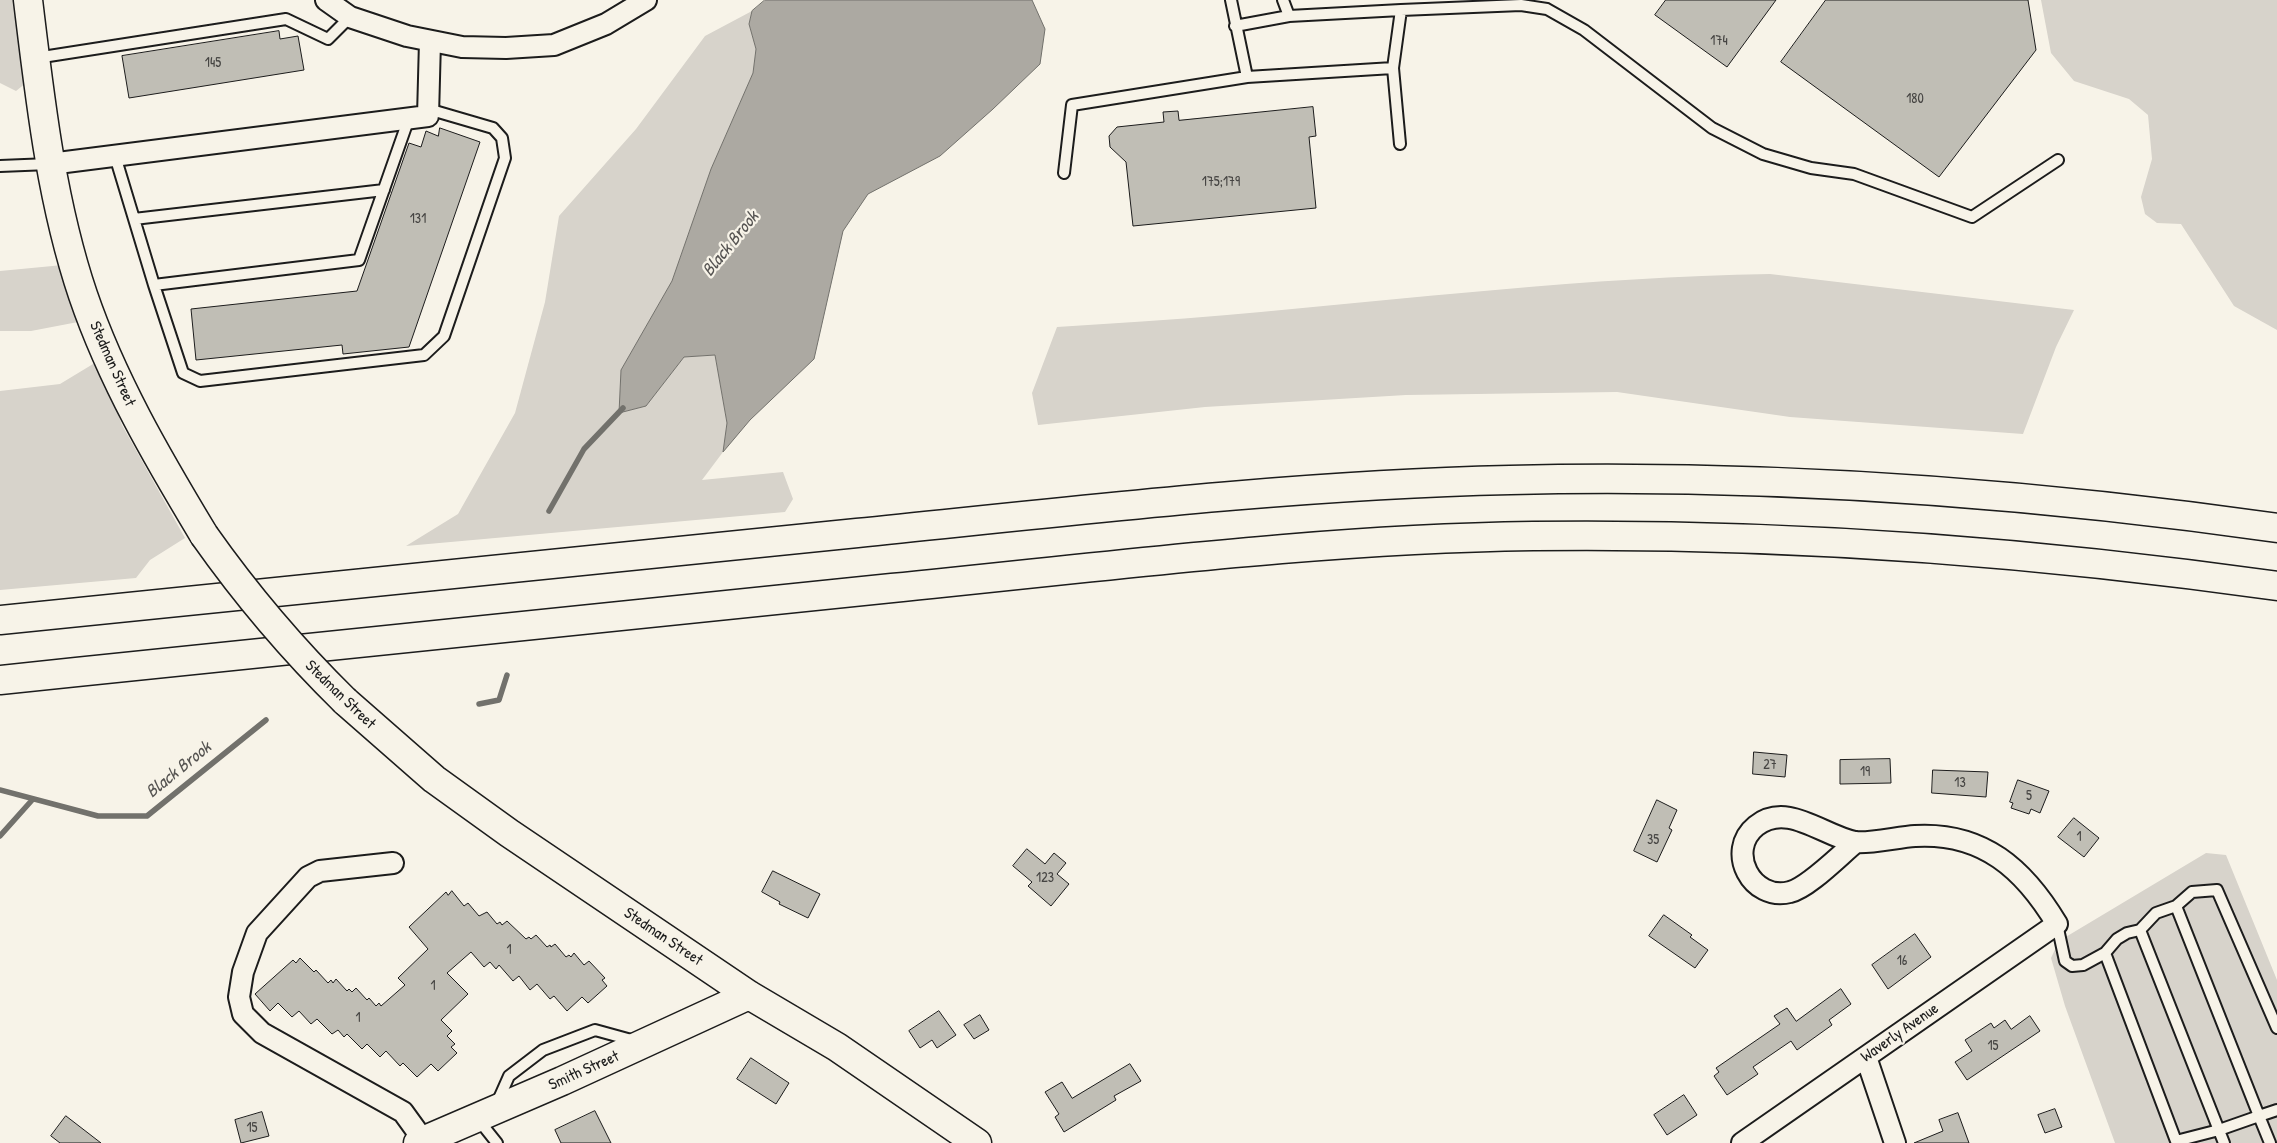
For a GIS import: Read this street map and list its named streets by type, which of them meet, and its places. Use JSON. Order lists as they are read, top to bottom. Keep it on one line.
{"streets":{"main road":["Stedman Street","Smith Street"],"street":["Waverly Avenue"]},"crossings":[["Stedman Street","Smith Street"]],"water":["Black Brook"],"house_numbers":["174","145","180","175;179","131","27","19","13","5","1","35","123","1","16","1","1","15","15"]}
